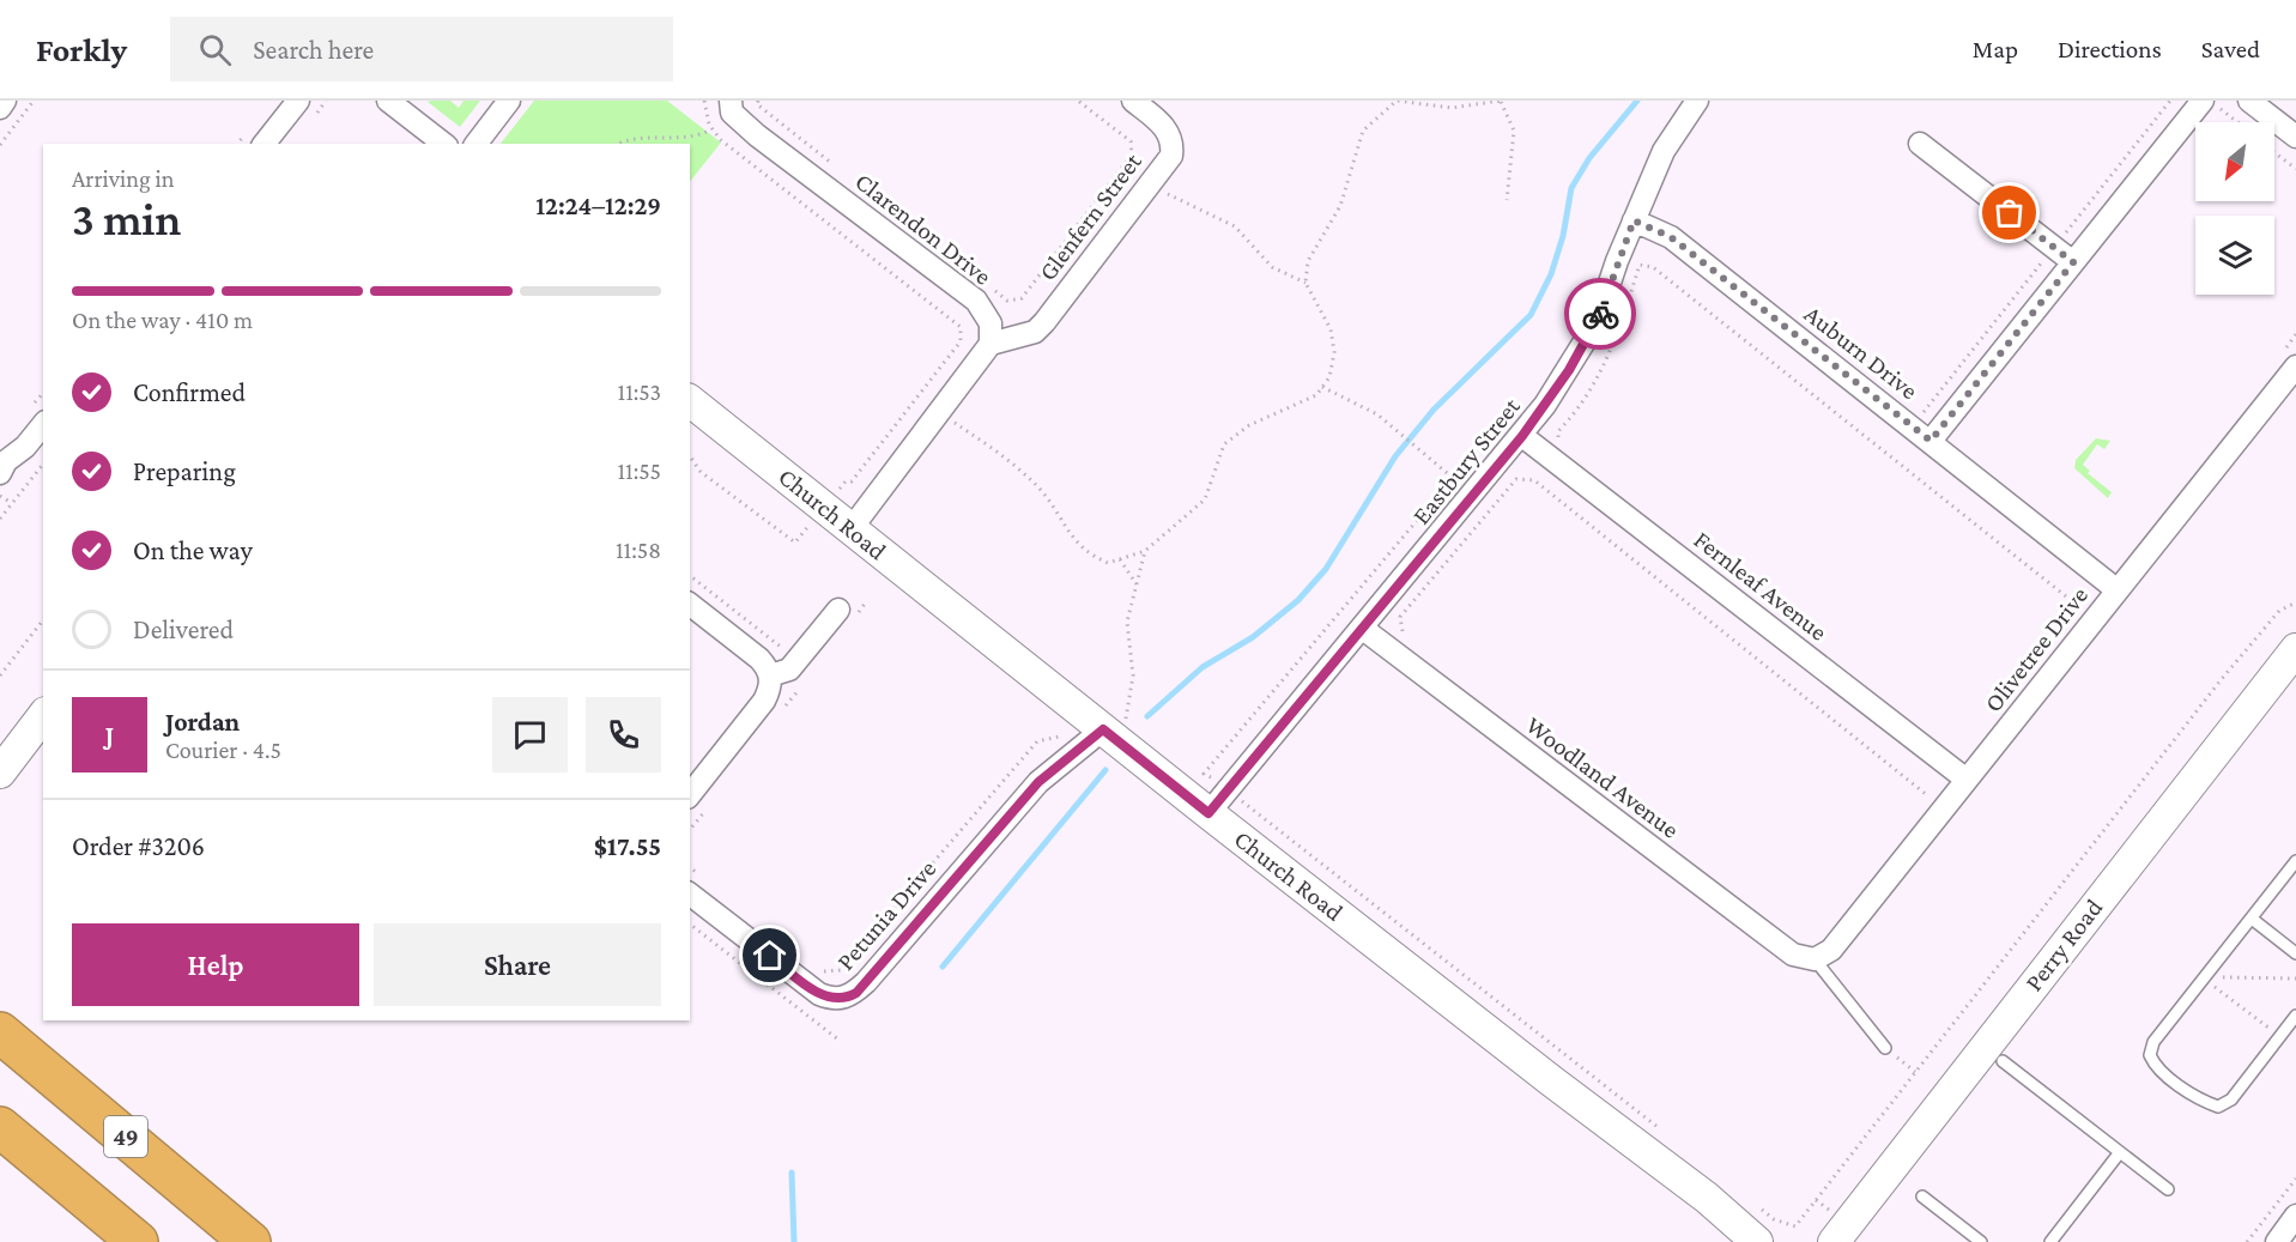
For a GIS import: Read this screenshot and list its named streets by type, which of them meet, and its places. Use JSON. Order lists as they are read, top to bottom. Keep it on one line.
{"streets":{"highway":["49"],"main road":["Church Road","Perry Road"],"street":["Glenfern Street","Clarendon Drive","Auburn Drive","Eastbury Street","Fernleaf Avenue","Olivetree Drive","Woodland Avenue","Petunia Drive"]},"crossings":[["Glenfern Street","Clarendon Drive"],["Auburn Drive","Eastbury Street"],["Auburn Drive","Olivetree Drive"],["Eastbury Street","Church Road"],["Eastbury Street","Fernleaf Avenue"],["Eastbury Street","Woodland Avenue"],["Church Road","Petunia Drive"],["Fernleaf Avenue","Olivetree Drive"],["Olivetree Drive","Woodland Avenue"]],"north":"bottom left","page":{"header":"Forkly","search":"Search here","nav":["Map","Directions","Saved"],"heading":["3 min","Arriving in","12:24–12:29"],"panel":["Jordan","Courier · 4.5","Order #3206","$17.55"],"bar":"On the way · 410 m","list":[["Confirmed","11:53"],["Preparing","11:55"],["On the way","11:58"],"Delivered"],"round":"J","buttons":["Help","Share"]}}
